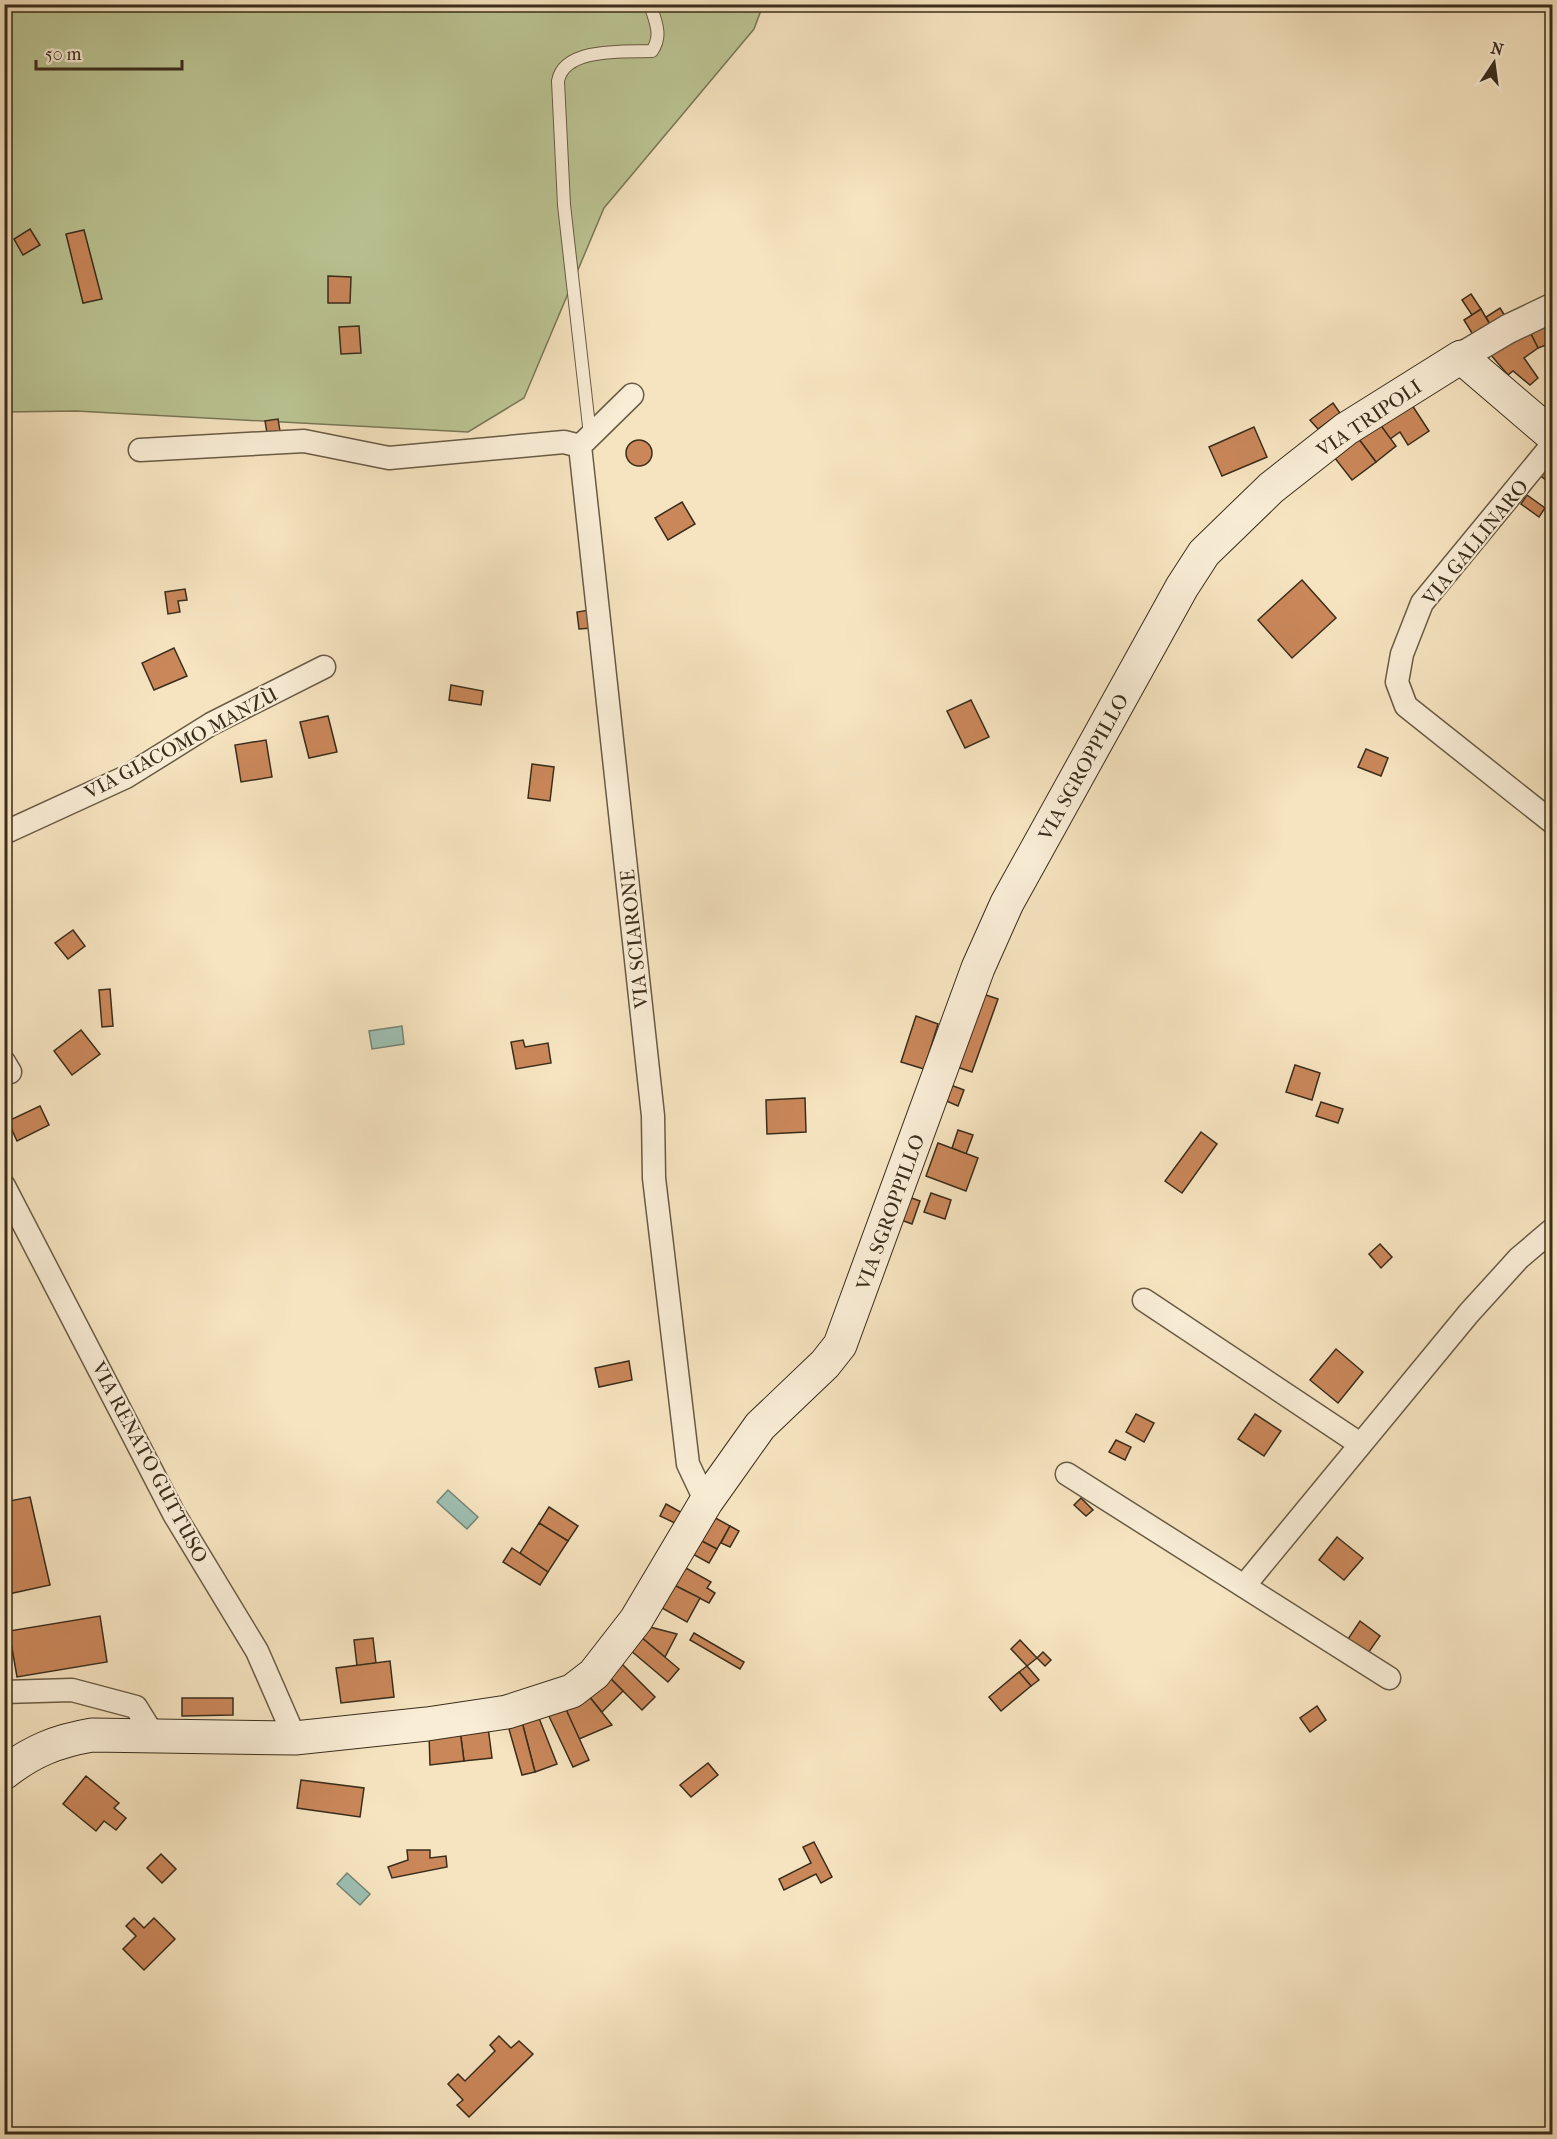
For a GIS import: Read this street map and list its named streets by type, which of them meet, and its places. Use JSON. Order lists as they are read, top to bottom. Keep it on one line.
{"streets":{"main road":["VIA TRIPOLI","VIA SGROPPILLO"],"street":["VIA GALLINARO","VIA GIACOMO MANZÙ","VIA SCIARONE","VIA RENATO GUTTUSO"]},"crossings":[["VIA TRIPOLI","VIA SGROPPILLO"],["VIA SGROPPILLO","VIA SCIARONE"],["VIA SGROPPILLO","VIA RENATO GUTTUSO"]],"scale_bar":"50 m","north":"top"}
